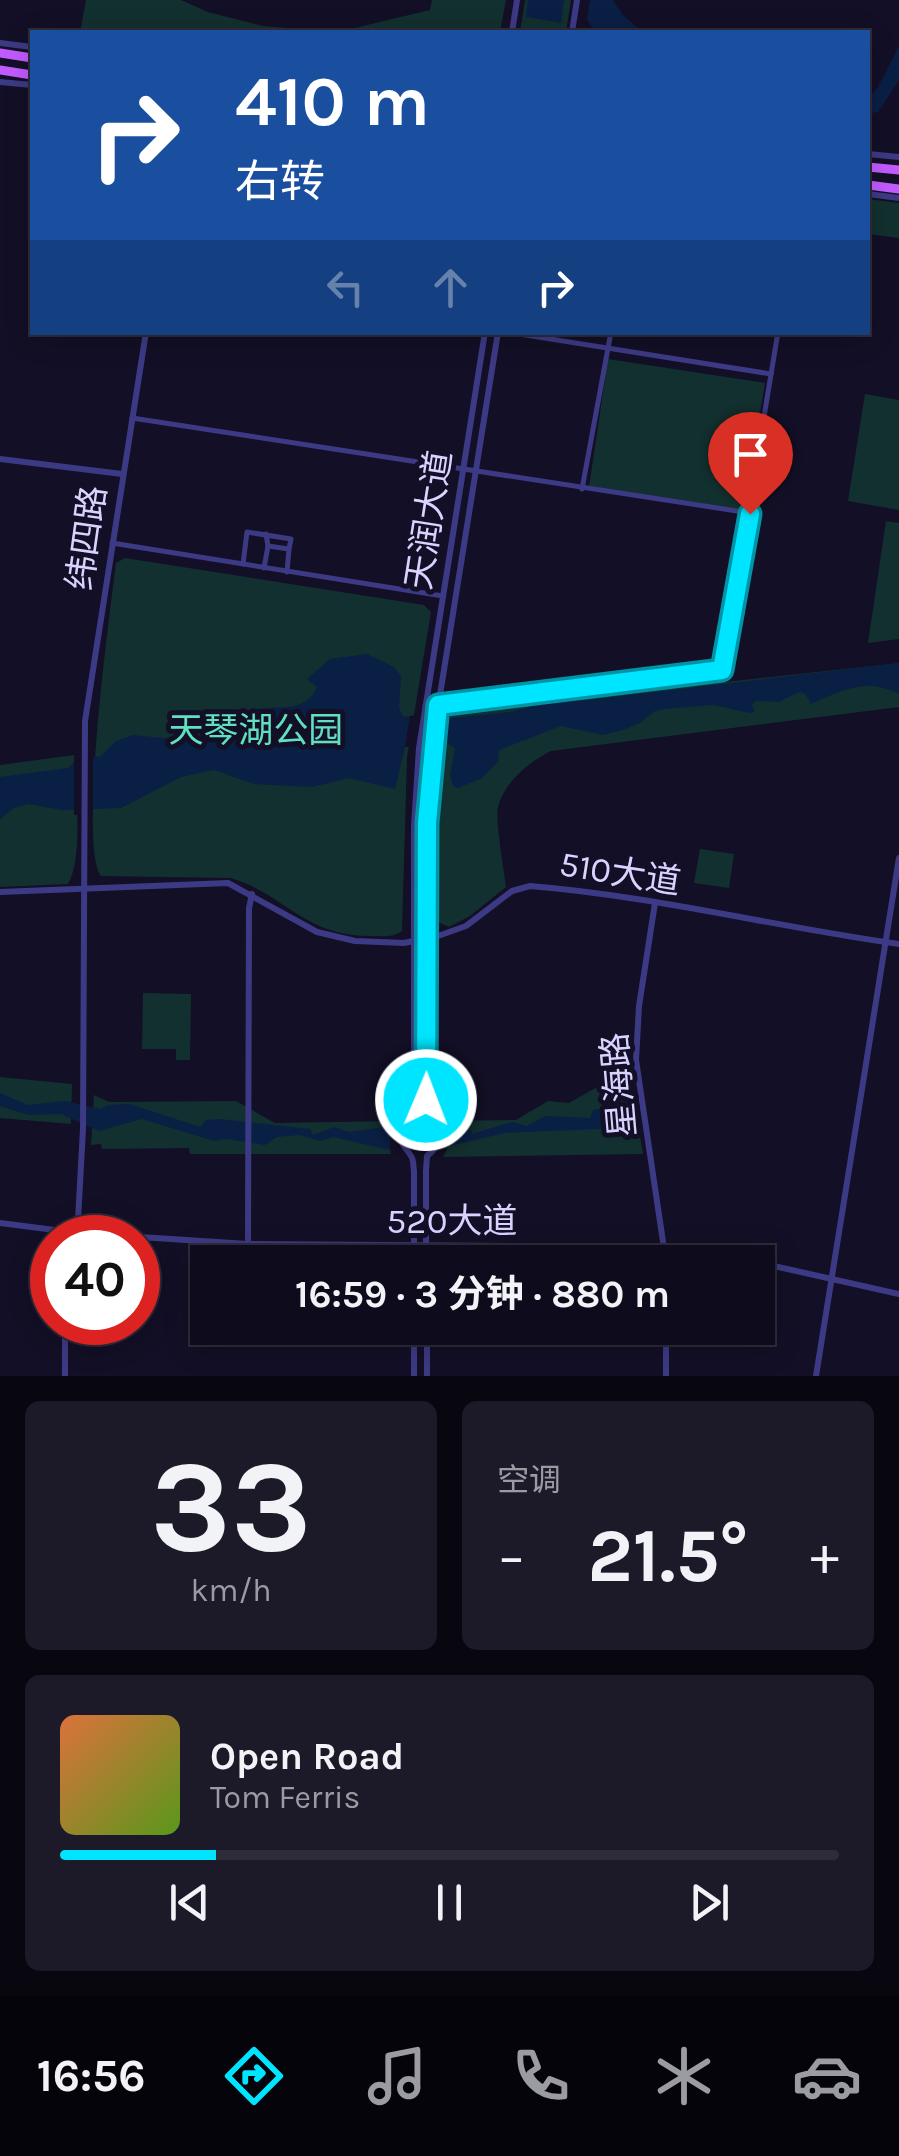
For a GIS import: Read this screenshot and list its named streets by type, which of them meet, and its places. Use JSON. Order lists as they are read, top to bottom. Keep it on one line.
{"streets":{"street":["天润大道","纬四路","510大道","星海路","520大道"]},"crossings":[["天润大道","510大道"],["纬四路","510大道"],["510大道","星海路"]],"parks":["天琴湖公园"],"page":{"turn":["410 m","右转"],"limit":"40","trip":"16:59 · 3 分钟 · 880 m","tile":[["33","km/h"],"空调"],"heat":["−","21.5°","+"],"song":["Open Road","Tom Ferris"],"tabs":"16:56"}}
